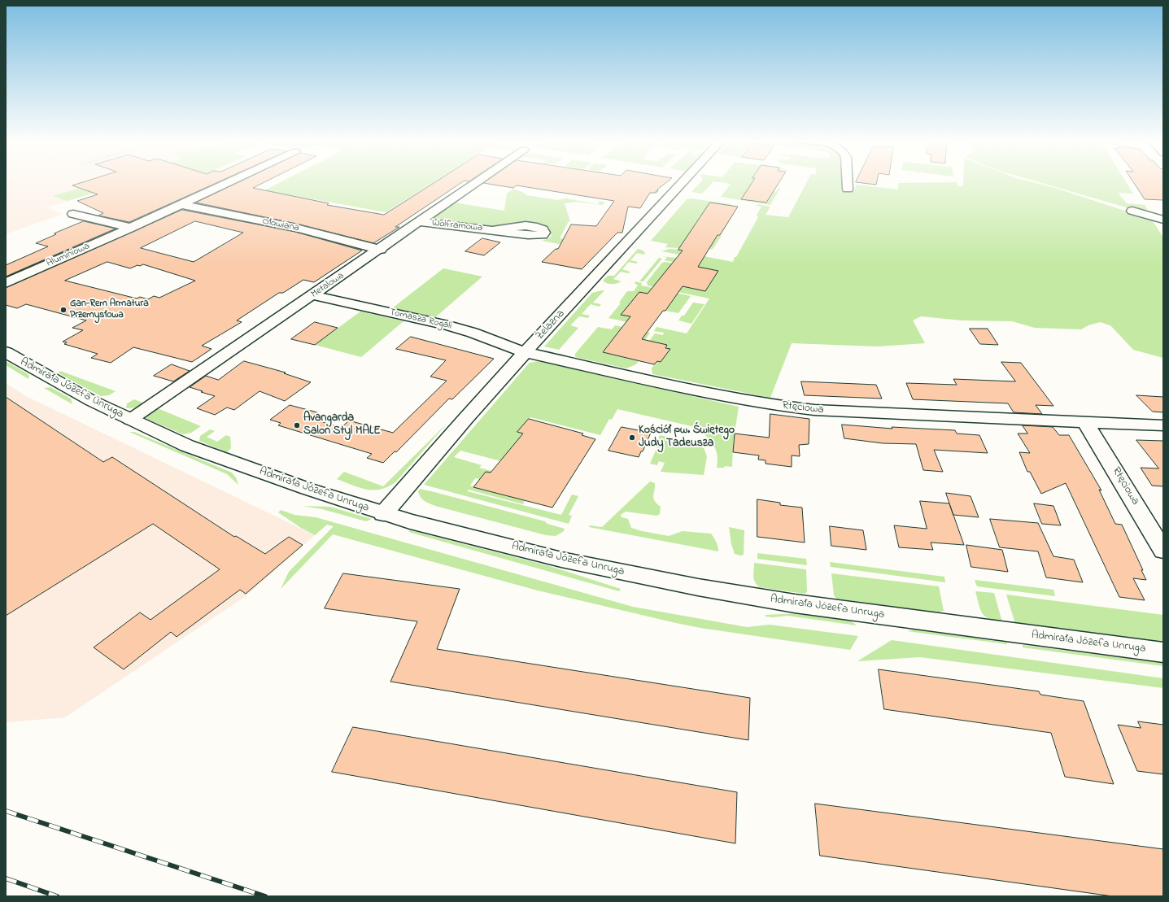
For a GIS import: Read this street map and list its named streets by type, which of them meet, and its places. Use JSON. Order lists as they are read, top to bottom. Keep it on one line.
{"streets":{"street":["Ołowiana","Wolframowa","Aluminiowa","Metalowa","Tomasza Rogali","Żelazna","Admirała Józefa Unruga","Rtęciowa"]},"crossings":[["Ołowiana","Aluminiowa"],["Ołowiana","Metalowa"],["Wolframowa","Metalowa"],["Metalowa","Tomasza Rogali"],["Metalowa","Admirała Józefa Unruga"],["Tomasza Rogali","Żelazna"],["Tomasza Rogali","Rtęciowa"],["Żelazna","Admirała Józefa Unruga"],["Żelazna","Rtęciowa"]],"places":["Gan-Rem Armatura Przemysłowa","Avangarda Salon Styl MALE","Kościół pw. Świętego Judy Tadeusza"]}
